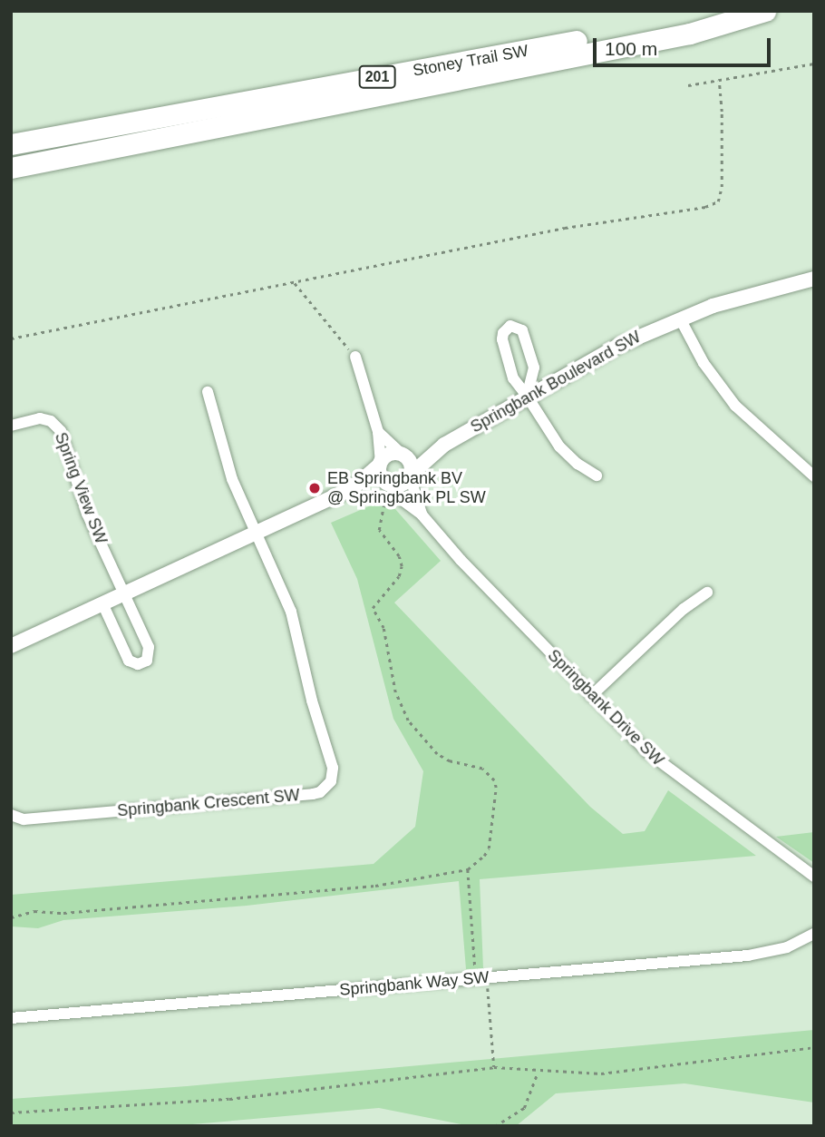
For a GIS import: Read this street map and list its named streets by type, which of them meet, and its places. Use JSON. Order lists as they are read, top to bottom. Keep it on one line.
{"streets":{"highway":["Stoney Trail SW","201"],"street":["Springbank Boulevard SW","Spring View SW","Springbank Drive SW","Springbank Crescent SW","Springbank Way SW"]},"crossings":[["Springbank Boulevard SW","Springbank Drive SW"]],"places":["EB Springbank BV @ Springbank PL SW"],"scale_bar":"100 m"}
